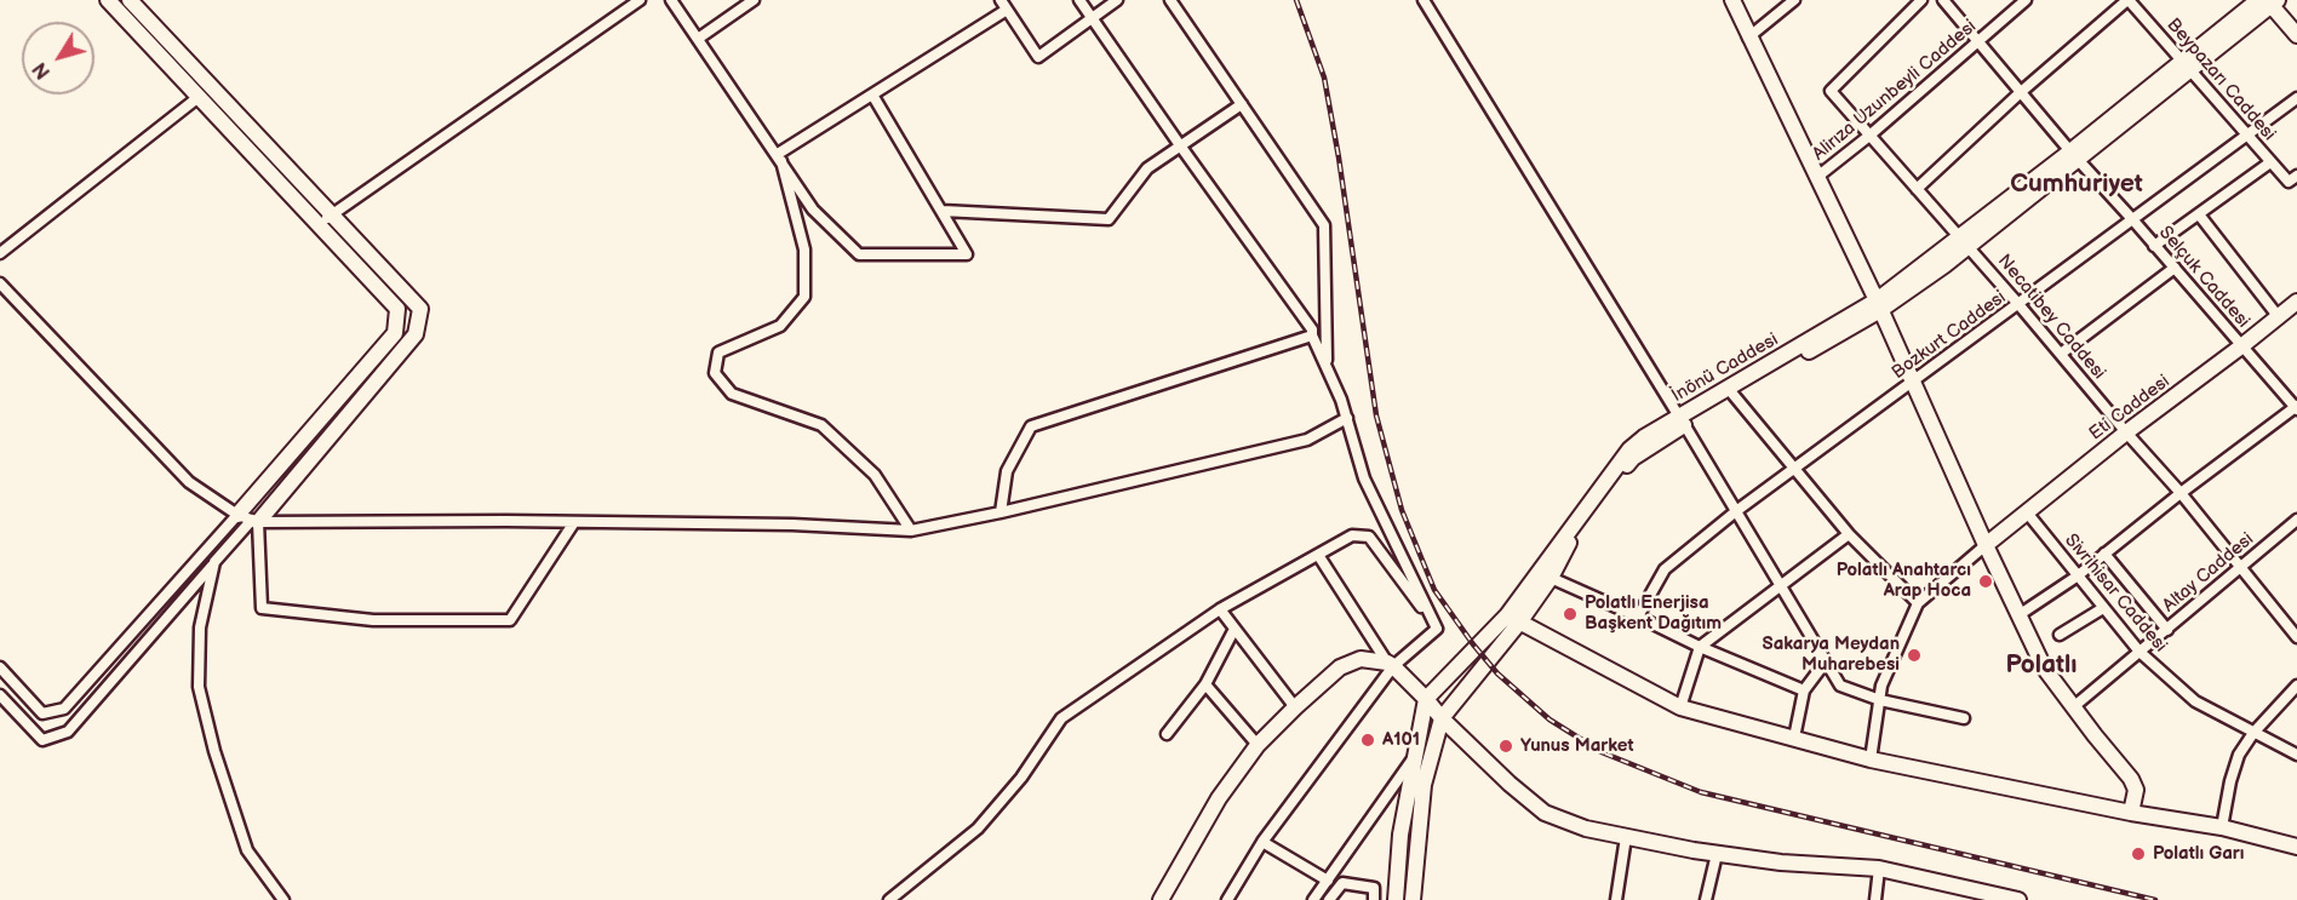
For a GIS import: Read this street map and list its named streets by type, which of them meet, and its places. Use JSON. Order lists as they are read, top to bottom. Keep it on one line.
{"streets":{"street":["Beypazarı Caddesi","Alirıza Uzunbeyli Caddesi","Selçuk Caddesi","Necatibey Caddesi","Bozkurt Caddesi","İnönü Caddesi","Eti Caddesi","Altay Caddesi","Sivrihisar Caddesi"]},"crossings":[["Beypazarı Caddesi","Bozkurt Caddesi"],["Beypazarı Caddesi","İnönü Caddesi"],["Alirıza Uzunbeyli Caddesi","Selçuk Caddesi"],["Alirıza Uzunbeyli Caddesi","Necatibey Caddesi"],["Selçuk Caddesi","Bozkurt Caddesi"],["Selçuk Caddesi","İnönü Caddesi"],["Selçuk Caddesi","Eti Caddesi"],["Necatibey Caddesi","Bozkurt Caddesi"],["Necatibey Caddesi","İnönü Caddesi"],["Necatibey Caddesi","Eti Caddesi"],["Necatibey Caddesi","Altay Caddesi"],["Eti Caddesi","Sivrihisar Caddesi"],["Altay Caddesi","Sivrihisar Caddesi"]],"districts":["Cumhuriyet","Polatlı"],"places":["Polatlı Anahtarcı Arap Hoca","Polatlı Enerjisa Başkent Dağıtım","Sakarya Meydan Muharebesi","A101","Yunus Market","Polatlı Garı"],"north":"bottom left"}
